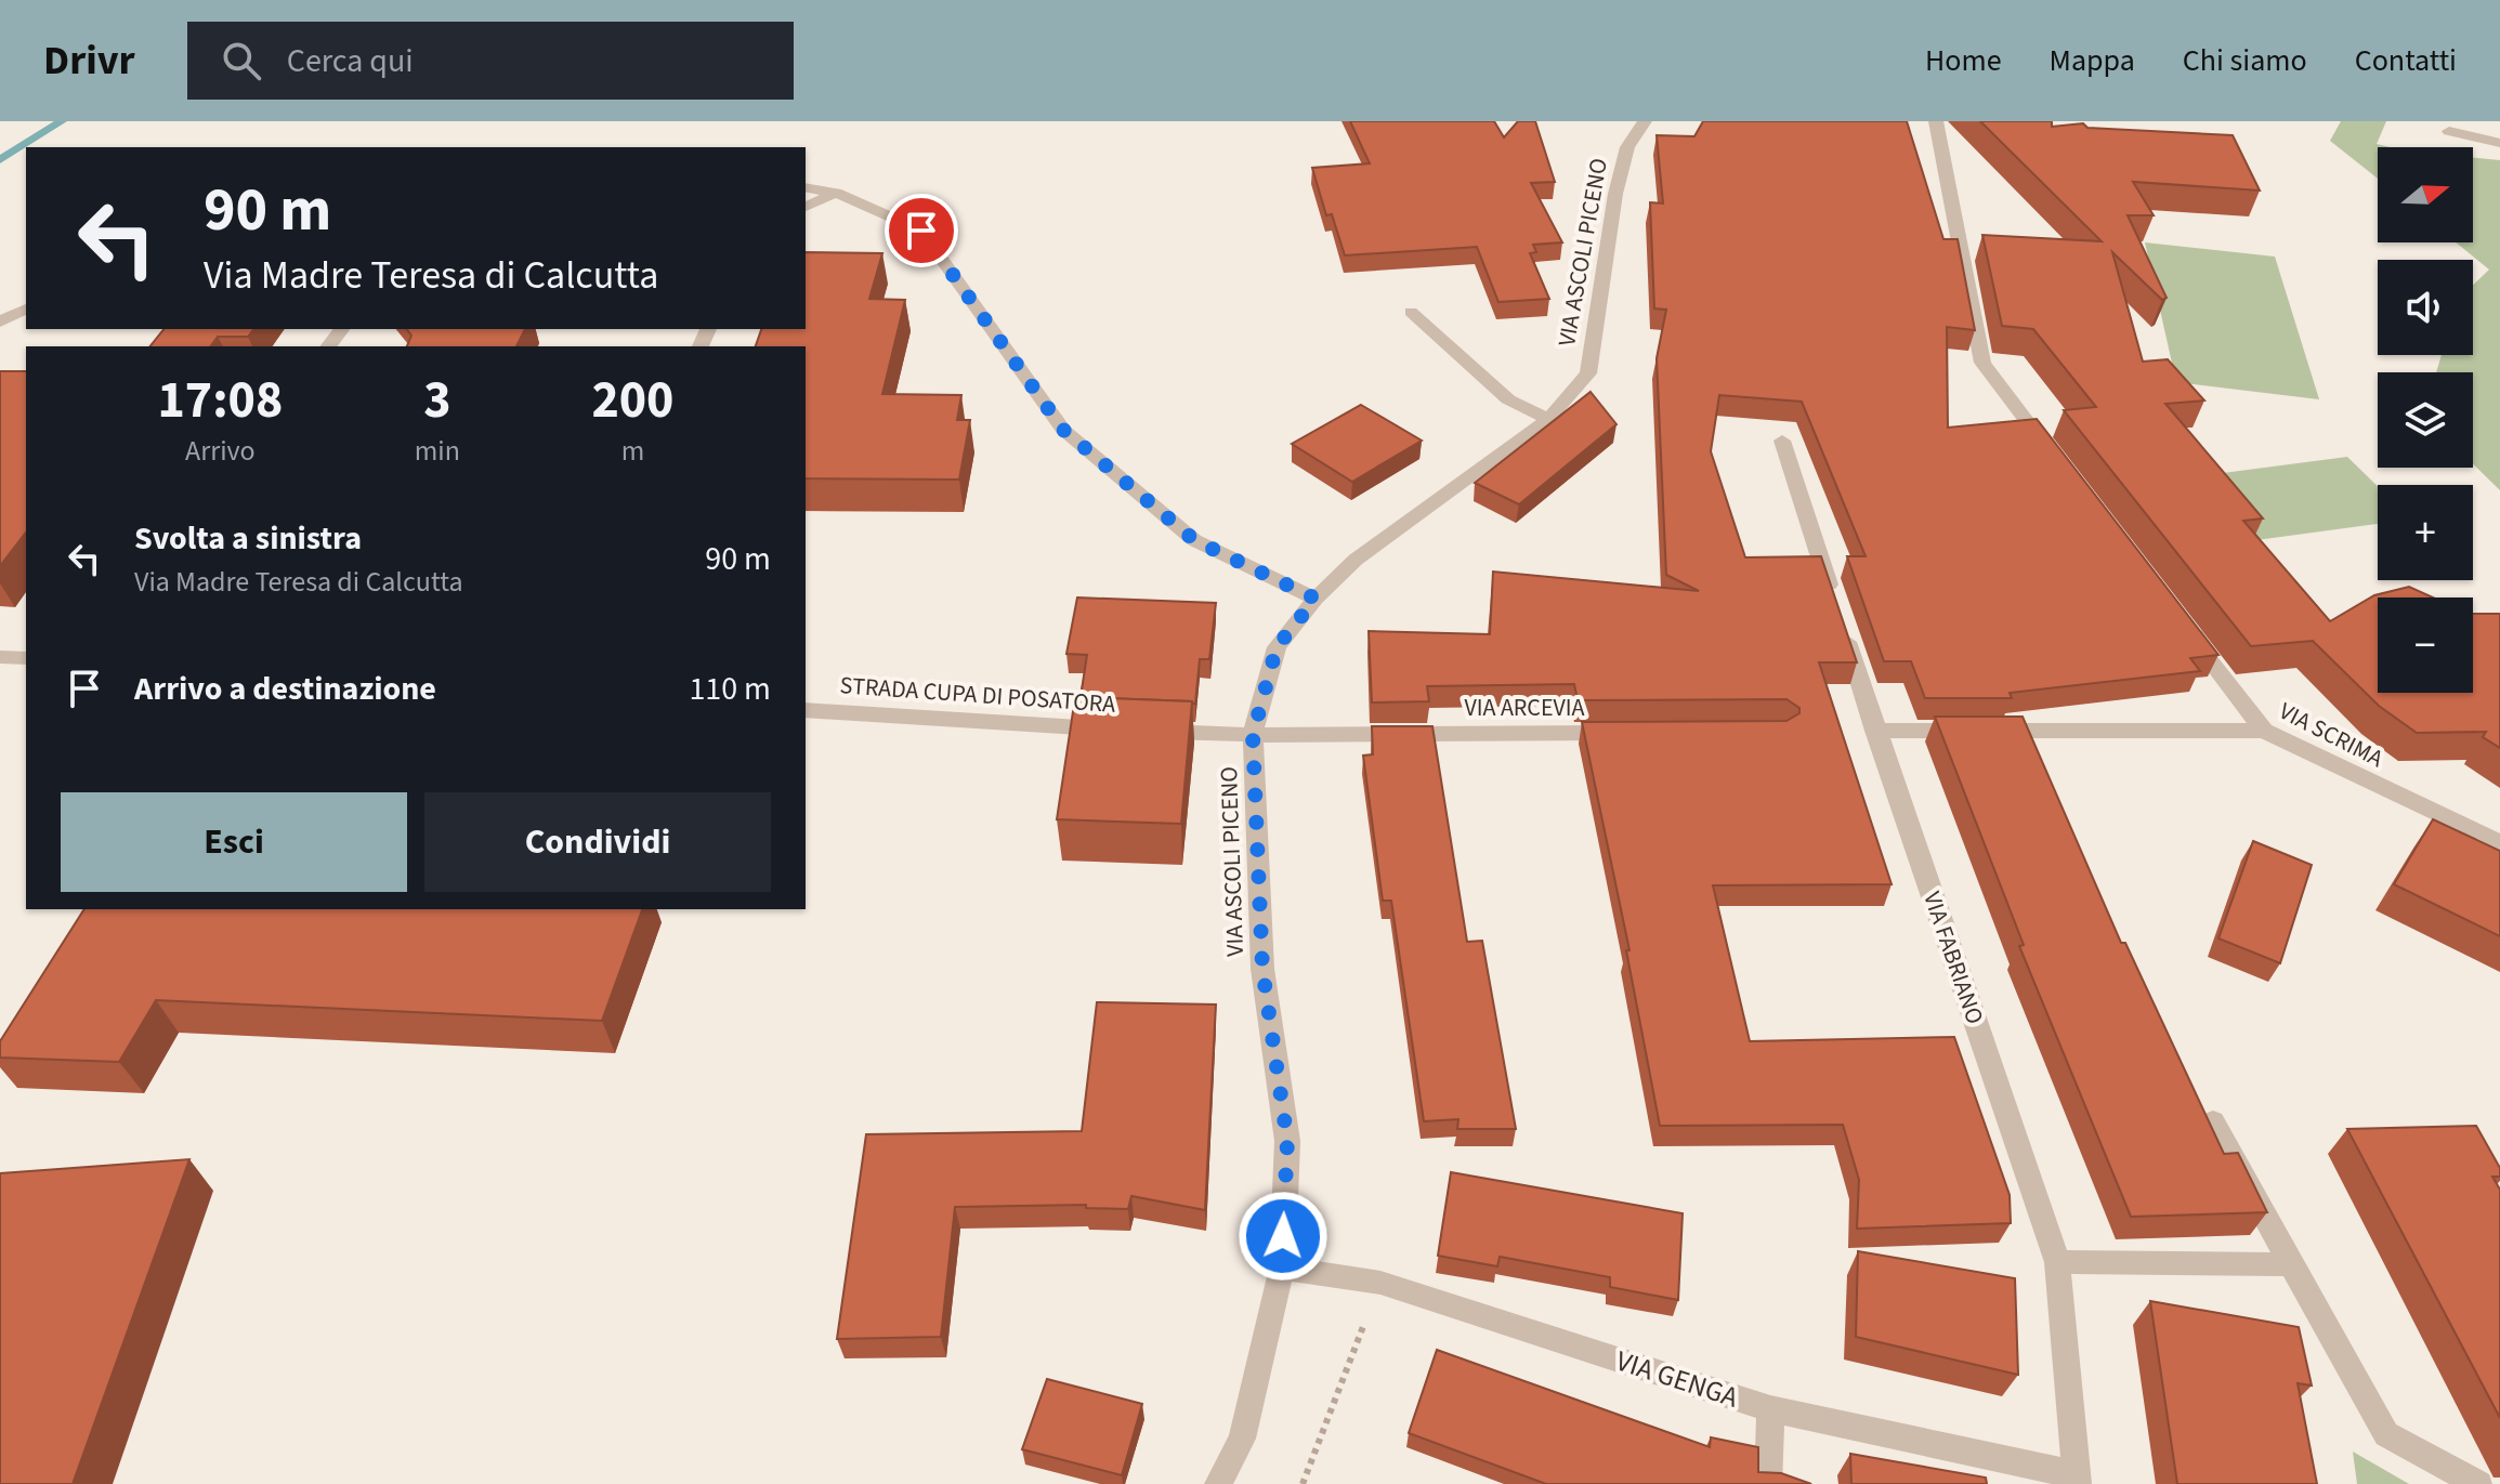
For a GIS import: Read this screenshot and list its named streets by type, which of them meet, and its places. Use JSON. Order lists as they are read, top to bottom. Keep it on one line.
{"streets":{"street":["VIA ASCOLI PICENO","STRADA CUPA DI POSATORA","VIA ARCEVIA","VIA SCRIMA","VIA FABRIANO","VIA GENGA"]},"crossings":[["VIA ASCOLI PICENO","VIA ARCEVIA"],["VIA ASCOLI PICENO","VIA GENGA"],["VIA FABRIANO","VIA GENGA"]],"north":"right","page":{"header":"Drivr","search":"Cerca qui","nav":["Home","Mappa","Chi siamo","Contatti"],"map_buttons":["+","−"],"turn":["90 m","Via Madre Teresa di Calcutta"],"eta":["17:08","Arrivo","3","min","200","m"],"list":[{"name":"Svolta a sinistra","note":"Via Madre Teresa di Calcutta","value":"90 m"},{"name":"Arrivo a destinazione","value":"110 m"}],"buttons":["Esci","Condividi"]}}
